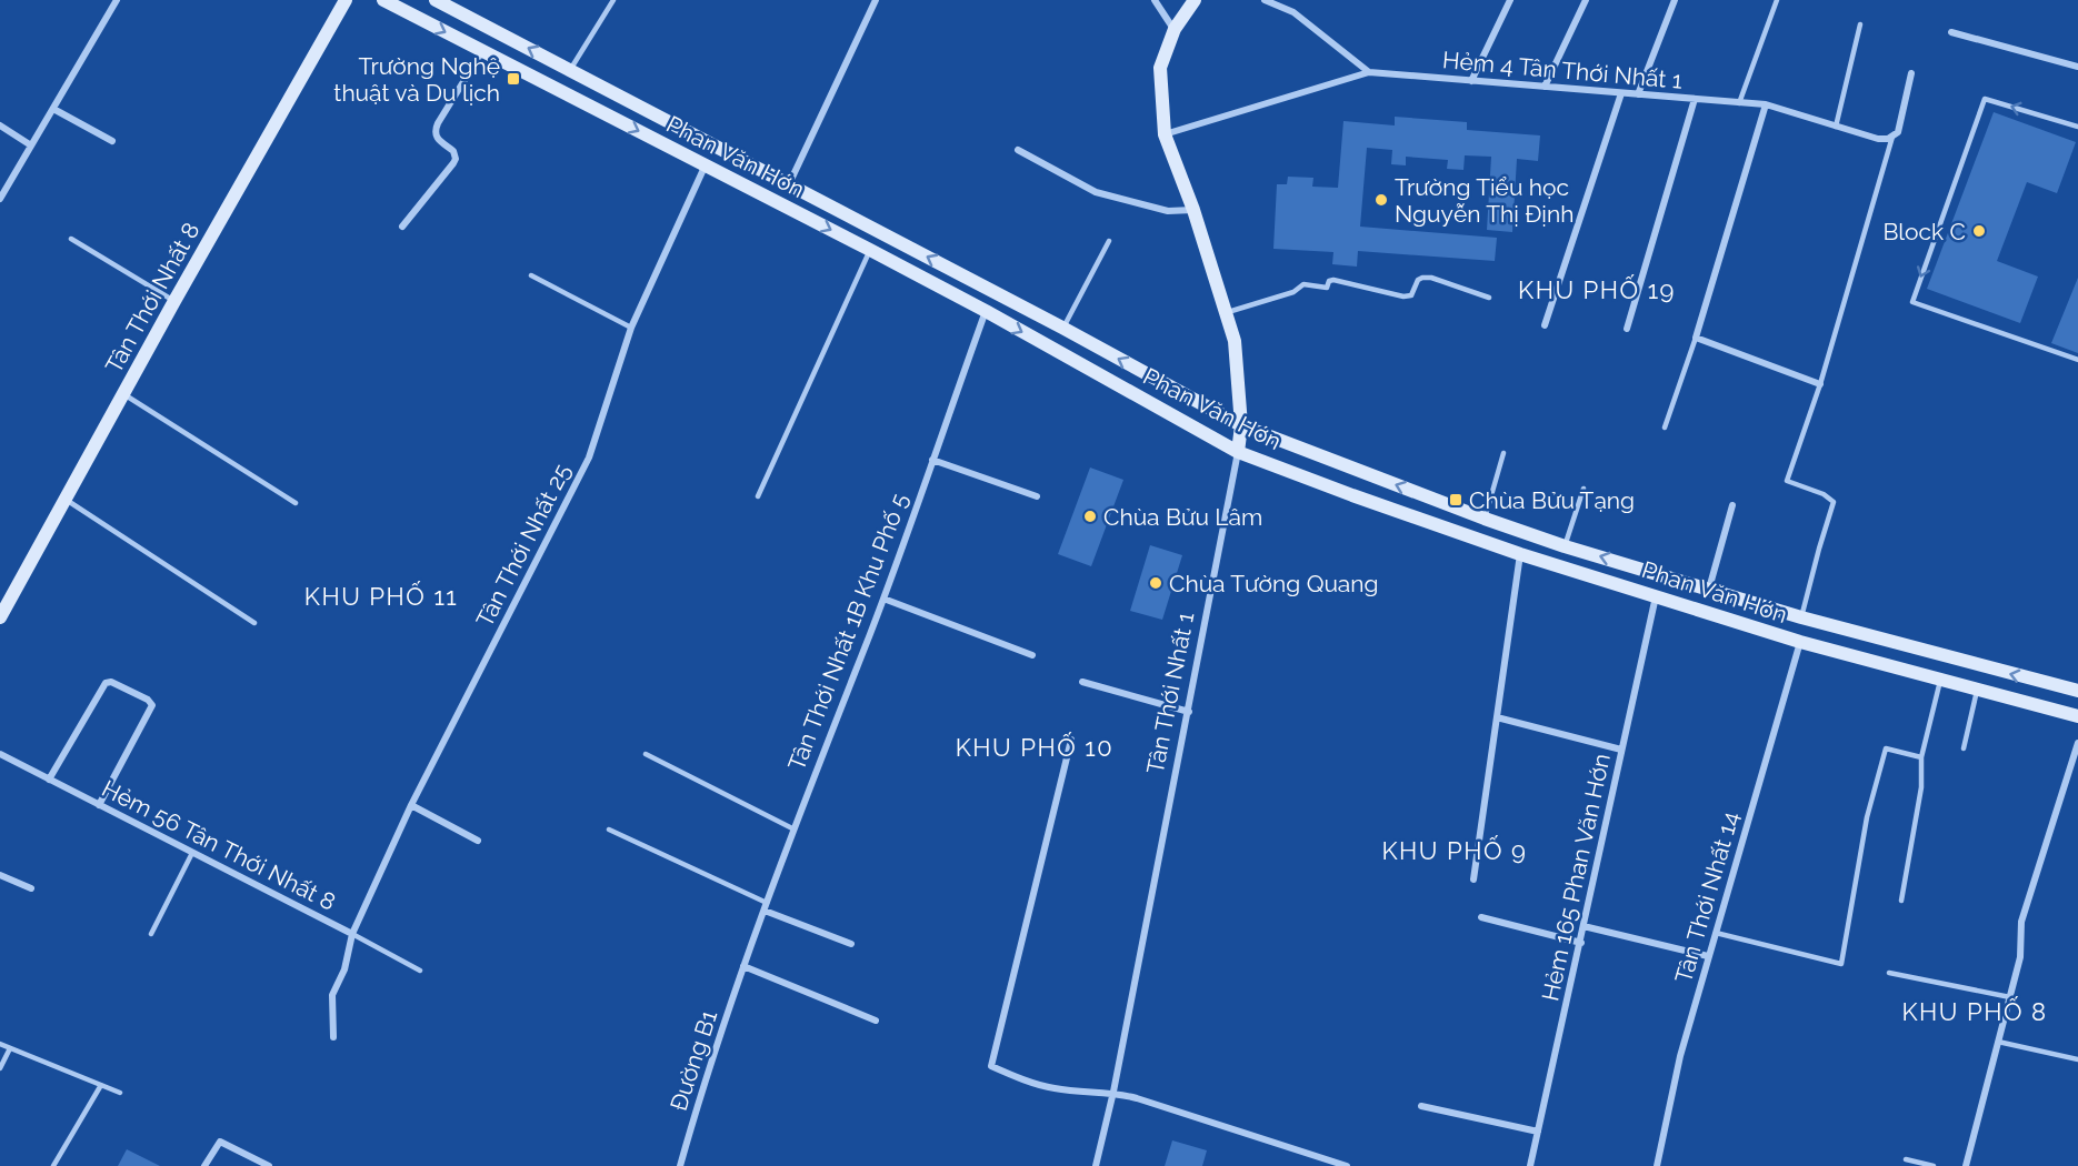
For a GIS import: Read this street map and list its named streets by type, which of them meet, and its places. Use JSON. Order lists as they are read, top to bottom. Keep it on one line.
{"streets":{"main road":["Phan Văn Hớn","Tân Thới Nhất 8","Tân Thới Nhất 1"],"street":["Hẻm 4 Tân Thới Nhất 1","Tân Thới Nhất 25","Tân Thới Nhất 1B Khu Phố 5","Hẻm 56 Tân Thới Nhất 8","Hẻm 165 Phan Văn Hớn","Tân Thới Nhất 14","Đường B1"]},"crossings":[["Hẻm 4 Tân Thới Nhất 1","Tân Thới Nhất 1"],["Phan Văn Hớn","Tân Thới Nhất 25"],["Phan Văn Hớn","Tân Thới Nhất 1B Khu Phố 5"],["Phan Văn Hớn","Tân Thới Nhất 1"],["Phan Văn Hớn","Hẻm 165 Phan Văn Hớn"],["Phan Văn Hớn","Tân Thới Nhất 14"],["Tân Thới Nhất 25","Hẻm 56 Tân Thới Nhất 8"],["Tân Thới Nhất 1B Khu Phố 5","Đường B1"]],"districts":["KHU PHỐ 19","KHU PHỐ 11","KHU PHỐ 10","KHU PHỐ 9","KHU PHỐ 8"],"places":{"transit":["Trường Nghệ thuật và Du lịch","Chùa Bửu Tạng"],"other":["Trường Tiểu học Nguyễn Thị Định","Block C","Chùa Bửu Lâm","Chùa Tường Quang"]}}
